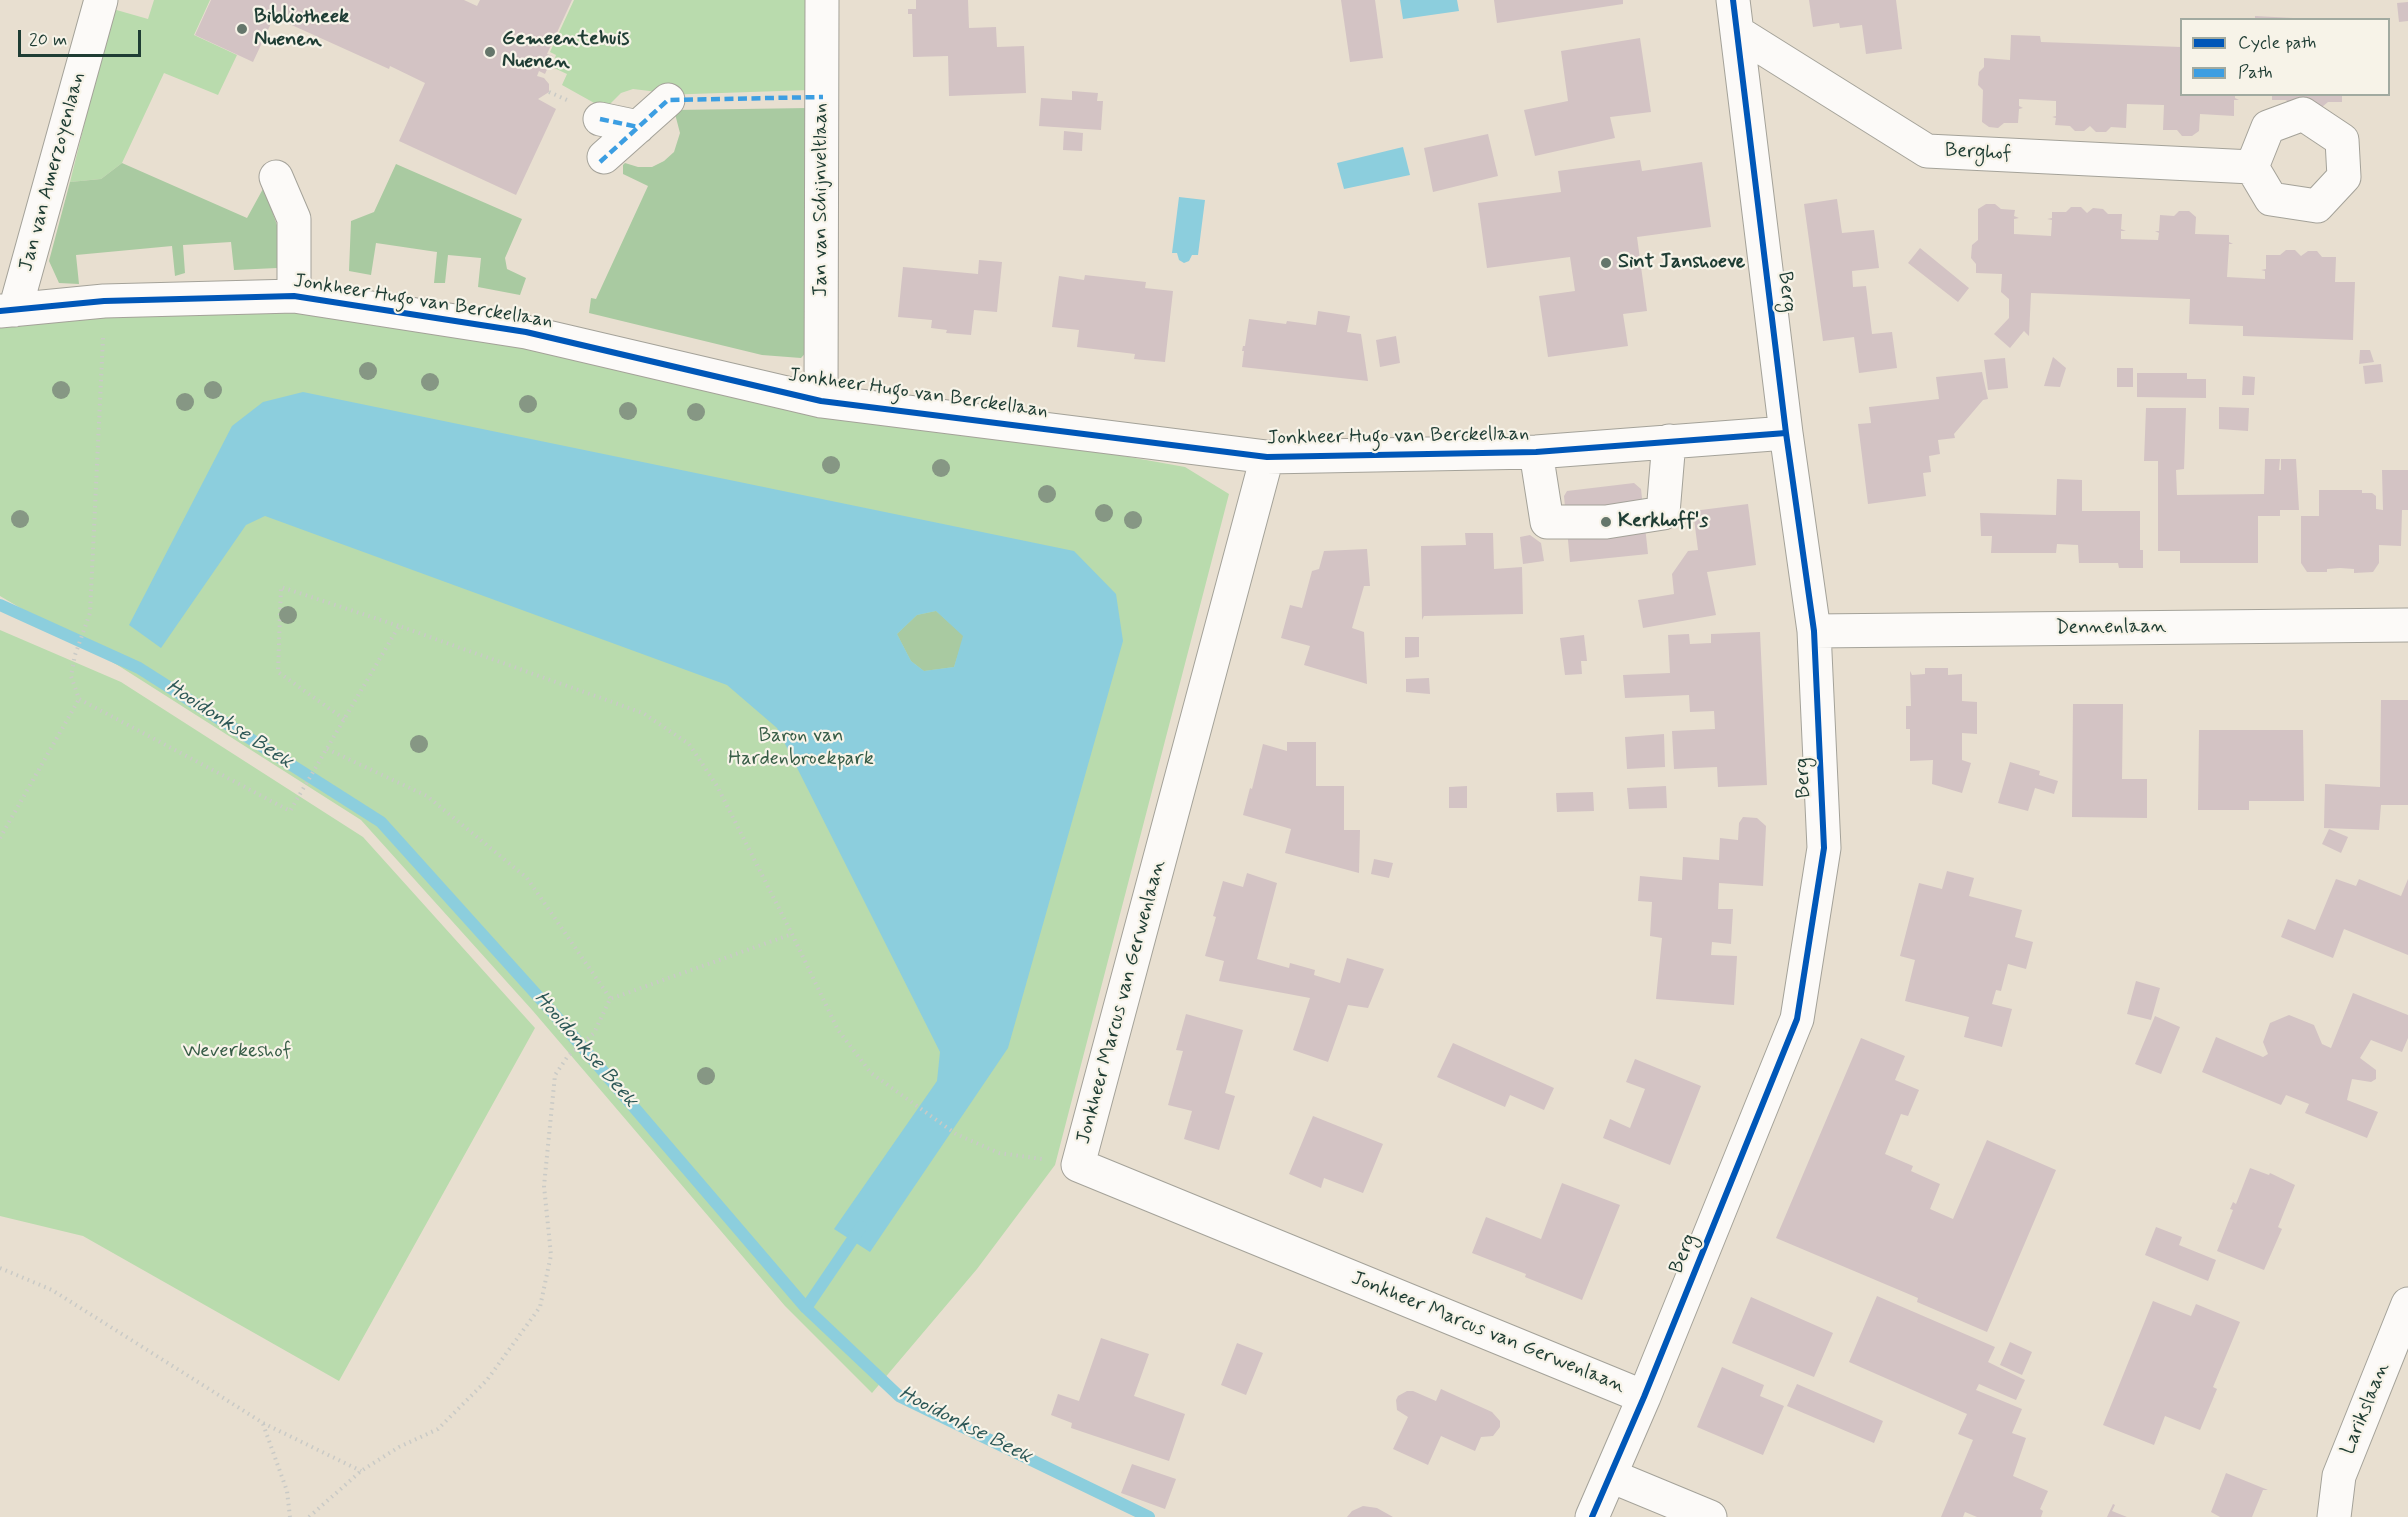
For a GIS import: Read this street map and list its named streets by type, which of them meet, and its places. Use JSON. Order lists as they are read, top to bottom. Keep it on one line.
{"streets":{"street":["Berghof","Jan van Amerzoyenlaan","Jan van Schijnveltlaan","Berg","Jonkheer Hugo van Berckellaan","Dennenlaan","Jonkheer Marcus van Gerwenlaan","Larikslaan"]},"crossings":[["Berghof","Berg"],["Jan van Amerzoyenlaan","Jonkheer Hugo van Berckellaan"],["Jan van Schijnveltlaan","Jonkheer Hugo van Berckellaan"],["Berg","Jonkheer Hugo van Berckellaan"],["Berg","Dennenlaan"],["Berg","Jonkheer Marcus van Gerwenlaan"],["Jonkheer Hugo van Berckellaan","Jonkheer Marcus van Gerwenlaan"]],"water":["Hooidonkse Beek"],"parks":["Baron van Hardenbroekpark","Weverkeshof"],"places":["Bibliotheek Nuenen","Gemeentehuis Nuenen","Sint Janshoeve","Kerkhoff's"],"legend":["Cycle path","Path"],"scale_bar":"20 m"}
